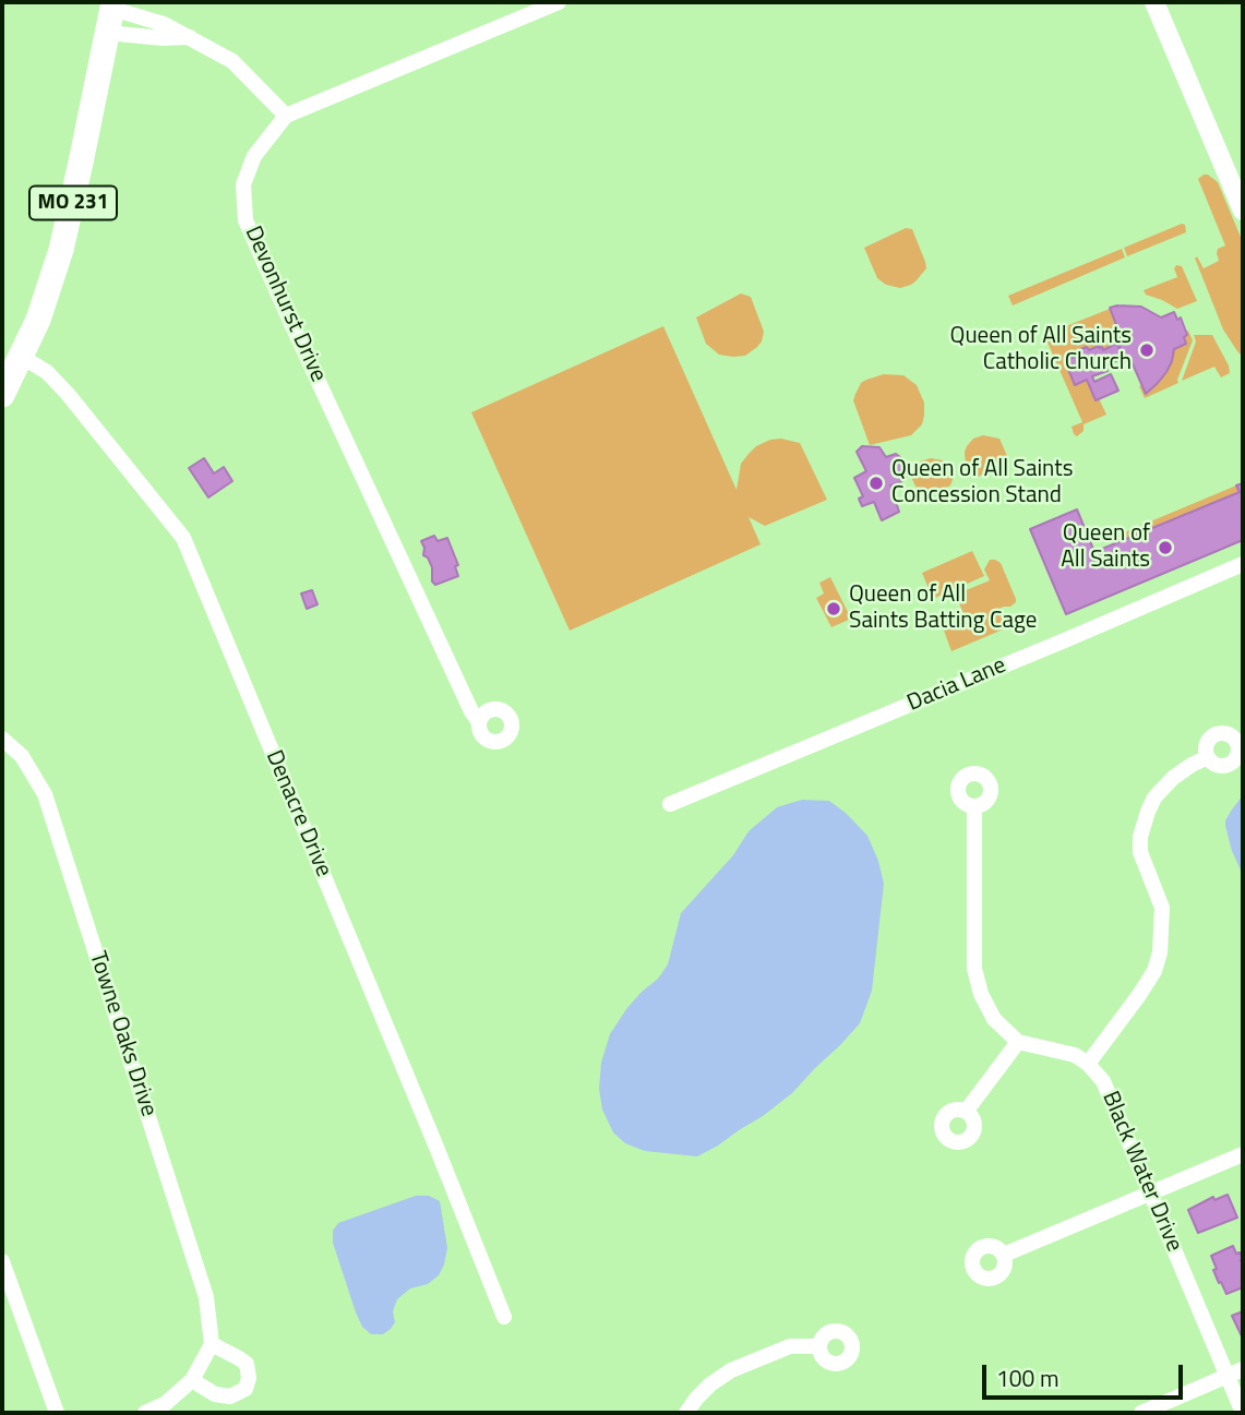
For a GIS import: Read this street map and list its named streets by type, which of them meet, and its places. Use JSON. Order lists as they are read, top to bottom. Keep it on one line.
{"streets":{"main road":["MO 231"],"street":["Devonhurst Drive","Dacia Lane","Denacre Drive","Towne Oaks Drive","Black Water Drive"]},"crossings":[["MO 231","Denacre Drive"]],"places":["Queen of All Saints Catholic Church","Queen of All Saints Concession Stand","Queen of All Saints","Queen of All Saints Batting Cage"],"scale_bar":"100 m"}
